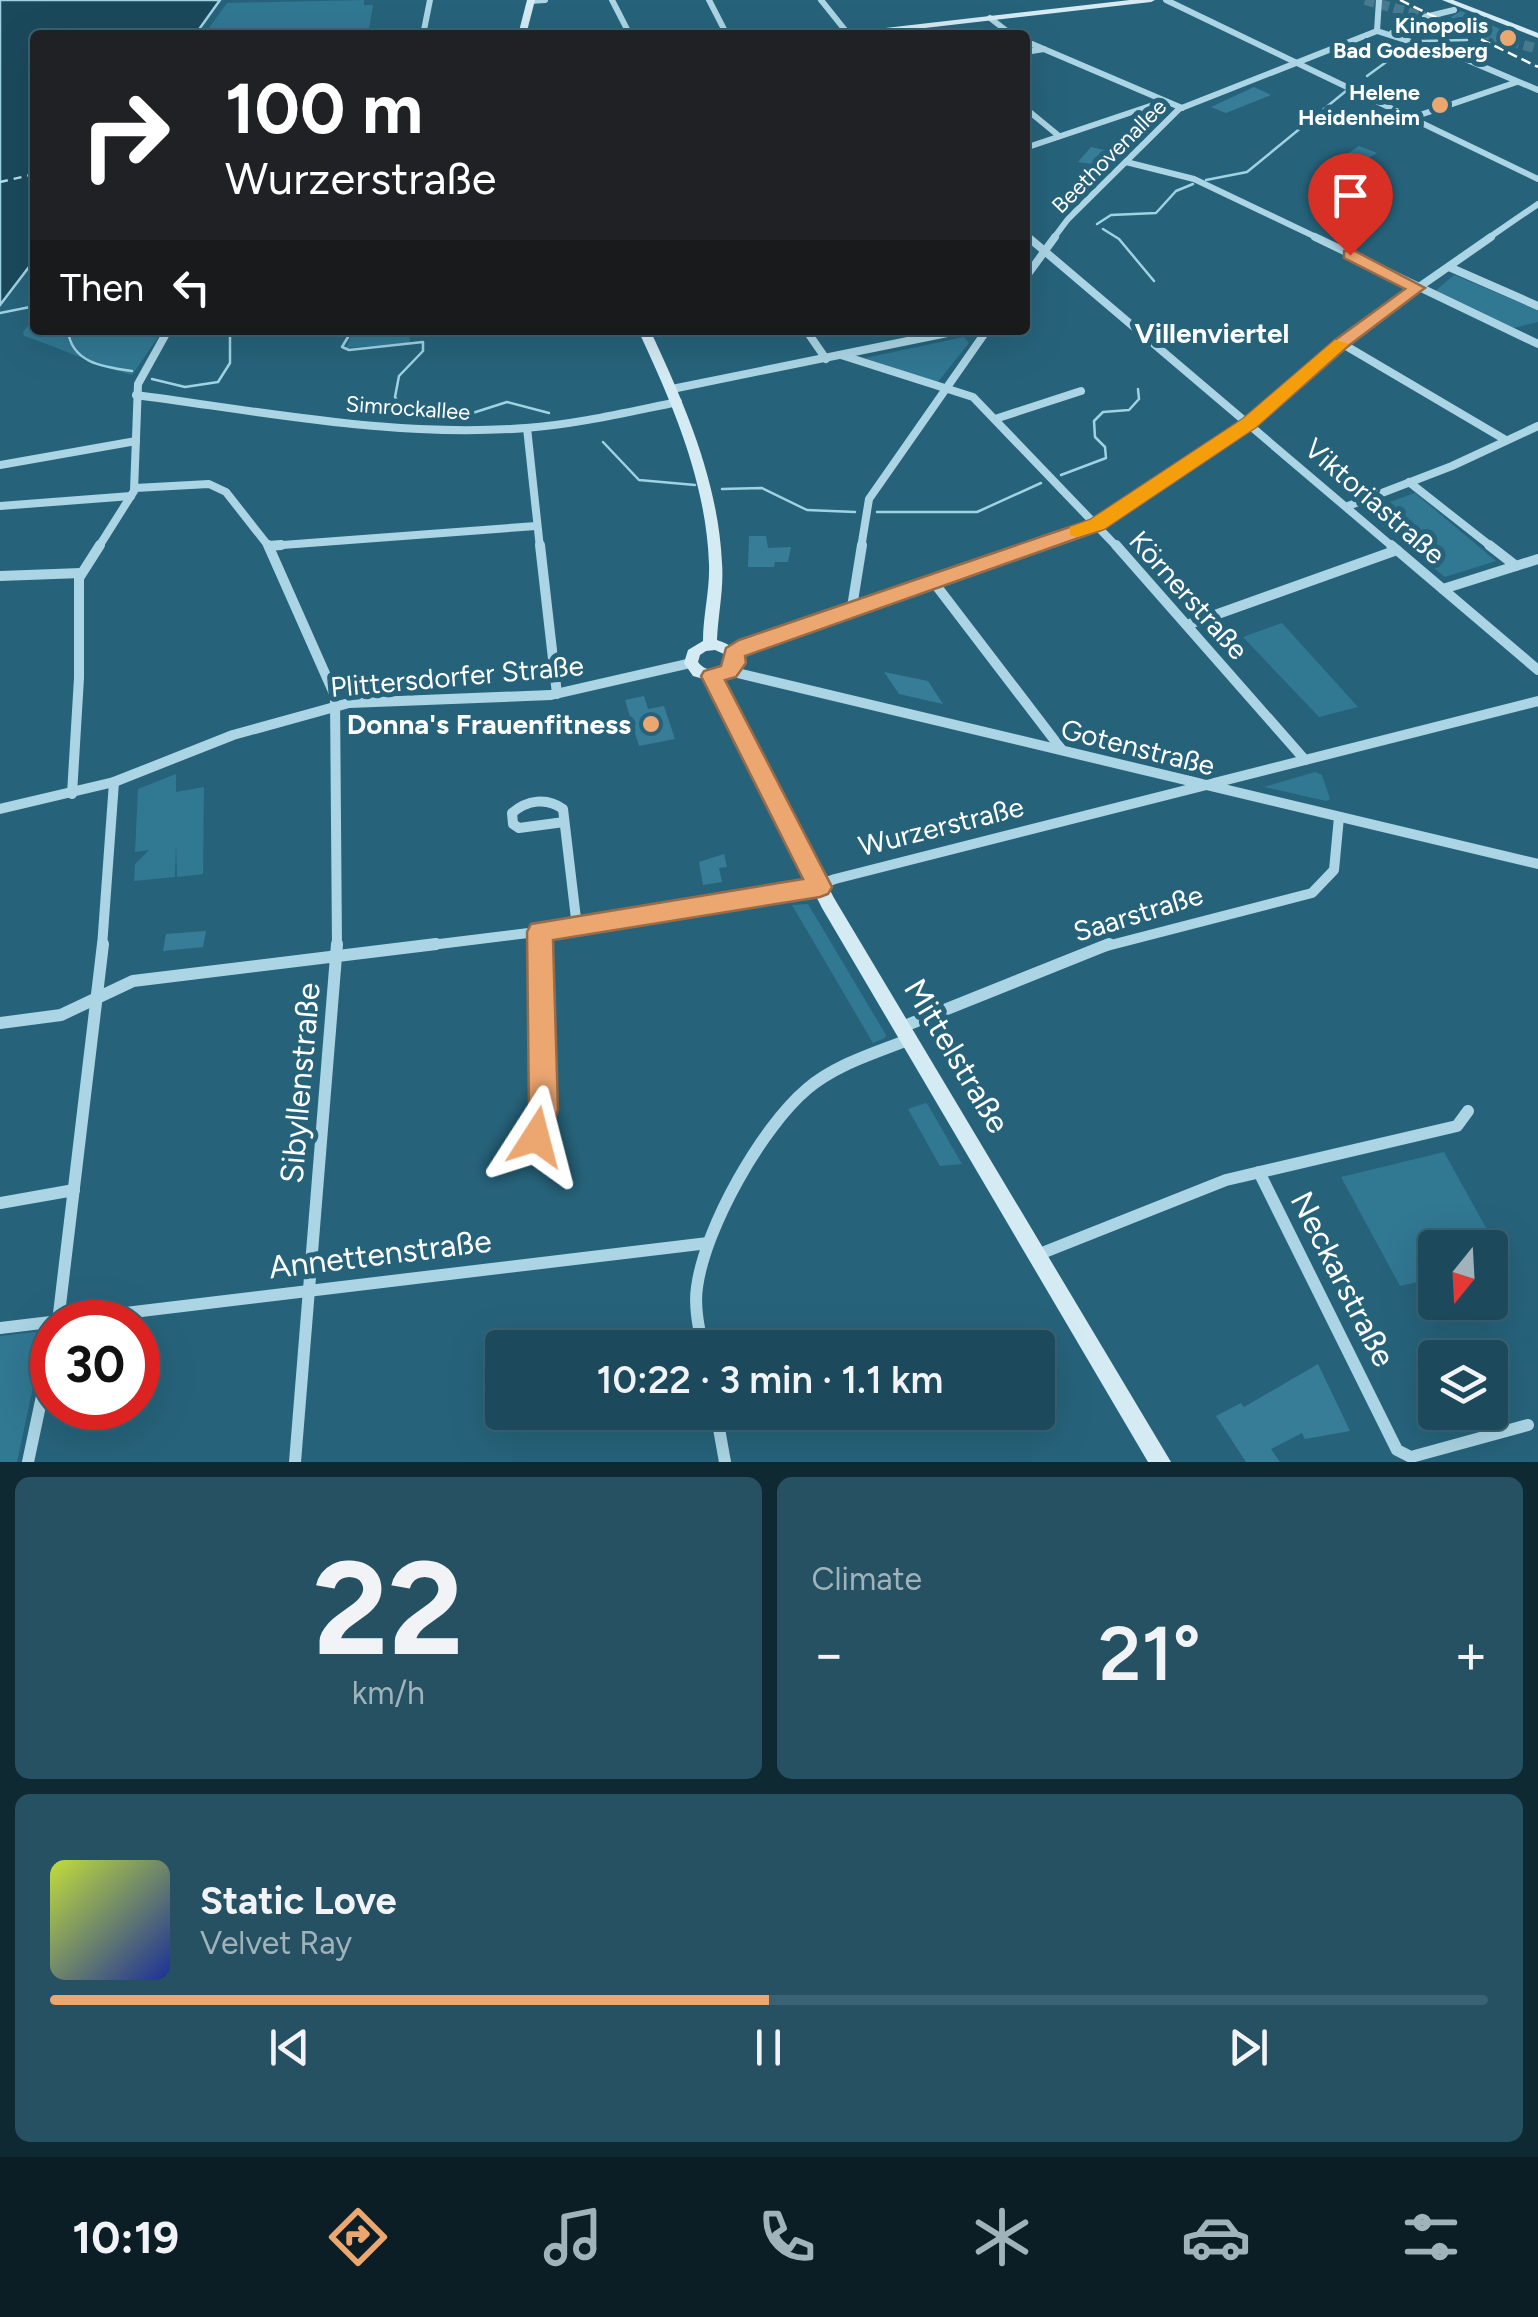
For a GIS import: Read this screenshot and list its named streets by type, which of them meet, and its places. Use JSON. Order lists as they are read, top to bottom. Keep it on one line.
{"streets":{"main road":["Mittelstraße"],"street":["Beethovenallee","Simrockallee","Viktoriastraße","Körnerstraße","Plittersdorfer Straße","Gotenstraße","Wurzerstraße","Saarstraße","Sibyllenstraße","Annettenstraße","Neckarstraße"]},"crossings":[["Beethovenallee","Viktoriastraße"],["Simrockallee","Körnerstraße"],["Körnerstraße","Wurzerstraße"],["Plittersdorfer Straße","Gotenstraße"],["Plittersdorfer Straße","Mittelstraße"],["Plittersdorfer Straße","Sibyllenstraße"],["Gotenstraße","Wurzerstraße"],["Gotenstraße","Saarstraße"],["Gotenstraße","Mittelstraße"],["Wurzerstraße","Mittelstraße"],["Wurzerstraße","Sibyllenstraße"],["Saarstraße","Mittelstraße"],["Saarstraße","Annettenstraße"],["Mittelstraße","Neckarstraße"],["Sibyllenstraße","Annettenstraße"]],"districts":["Villenviertel"],"places":["Kinopolis Bad Godesberg","Helene Heidenheim","Donna's Frauenfitness"],"north":"bottom","page":{"turn":["100 m","Wurzerstraße"],"then":"Then","limit":"30","trip":"10:22 · 3 min · 1.1 km","tile":[["22","km/h"],"Climate"],"heat":["−","21°","+"],"song":["Static Love","Velvet Ray"],"tabs":"10:19"}}
